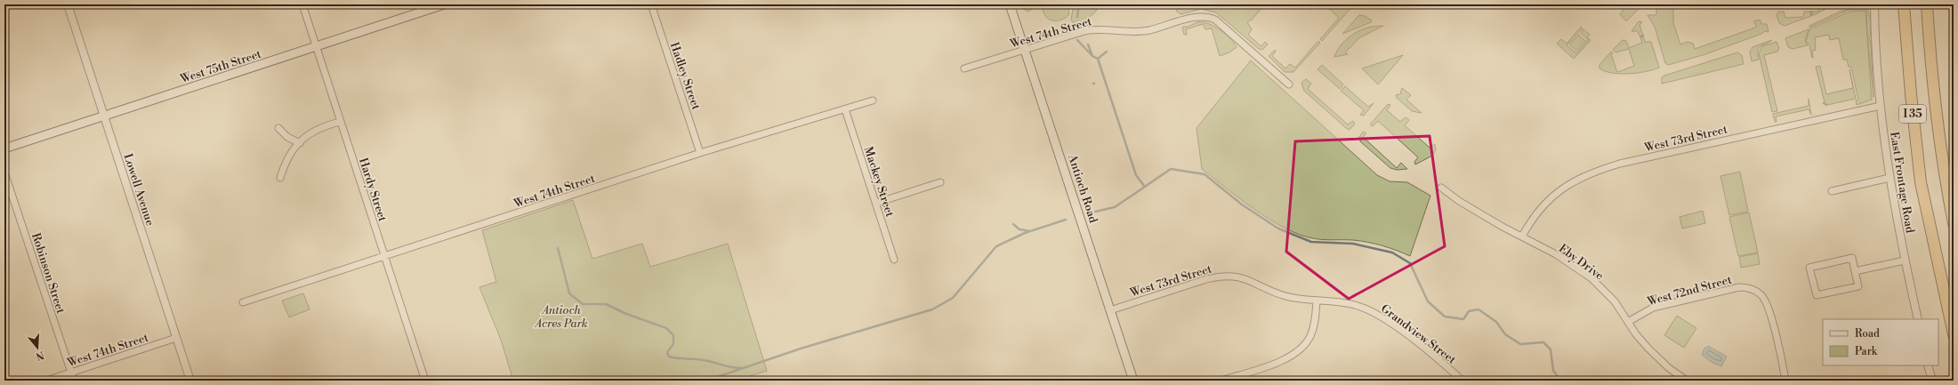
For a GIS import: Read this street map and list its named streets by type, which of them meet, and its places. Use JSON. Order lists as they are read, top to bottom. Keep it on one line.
{"streets":{"highway":["I 35"],"main road":["West 75th Street","Antioch Road"],"street":["West 74th Street","Hadley Street","West 73rd Street","Mackey Street","East Frontage Road","Lowell Avenue","Hardy Street","Eby Drive","Robinson Street","West 72nd Street","Grandview Street"]},"crossings":[["West 74th Street","Hadley Street"],["West 74th Street","Mackey Street"],["West 74th Street","Antioch Road"],["West 74th Street","Lowell Avenue"],["West 74th Street","Hardy Street"],["West 74th Street","Robinson Street"],["West 75th Street","Lowell Avenue"],["West 75th Street","Hardy Street"],["West 73rd Street","East Frontage Road"],["West 73rd Street","Antioch Road"],["West 73rd Street","Eby Drive"],["West 73rd Street","Grandview Street"],["Eby Drive","West 72nd Street"]],"parks":["Antioch Acres Park"],"legend":["Road","Park"],"north":"bottom"}
